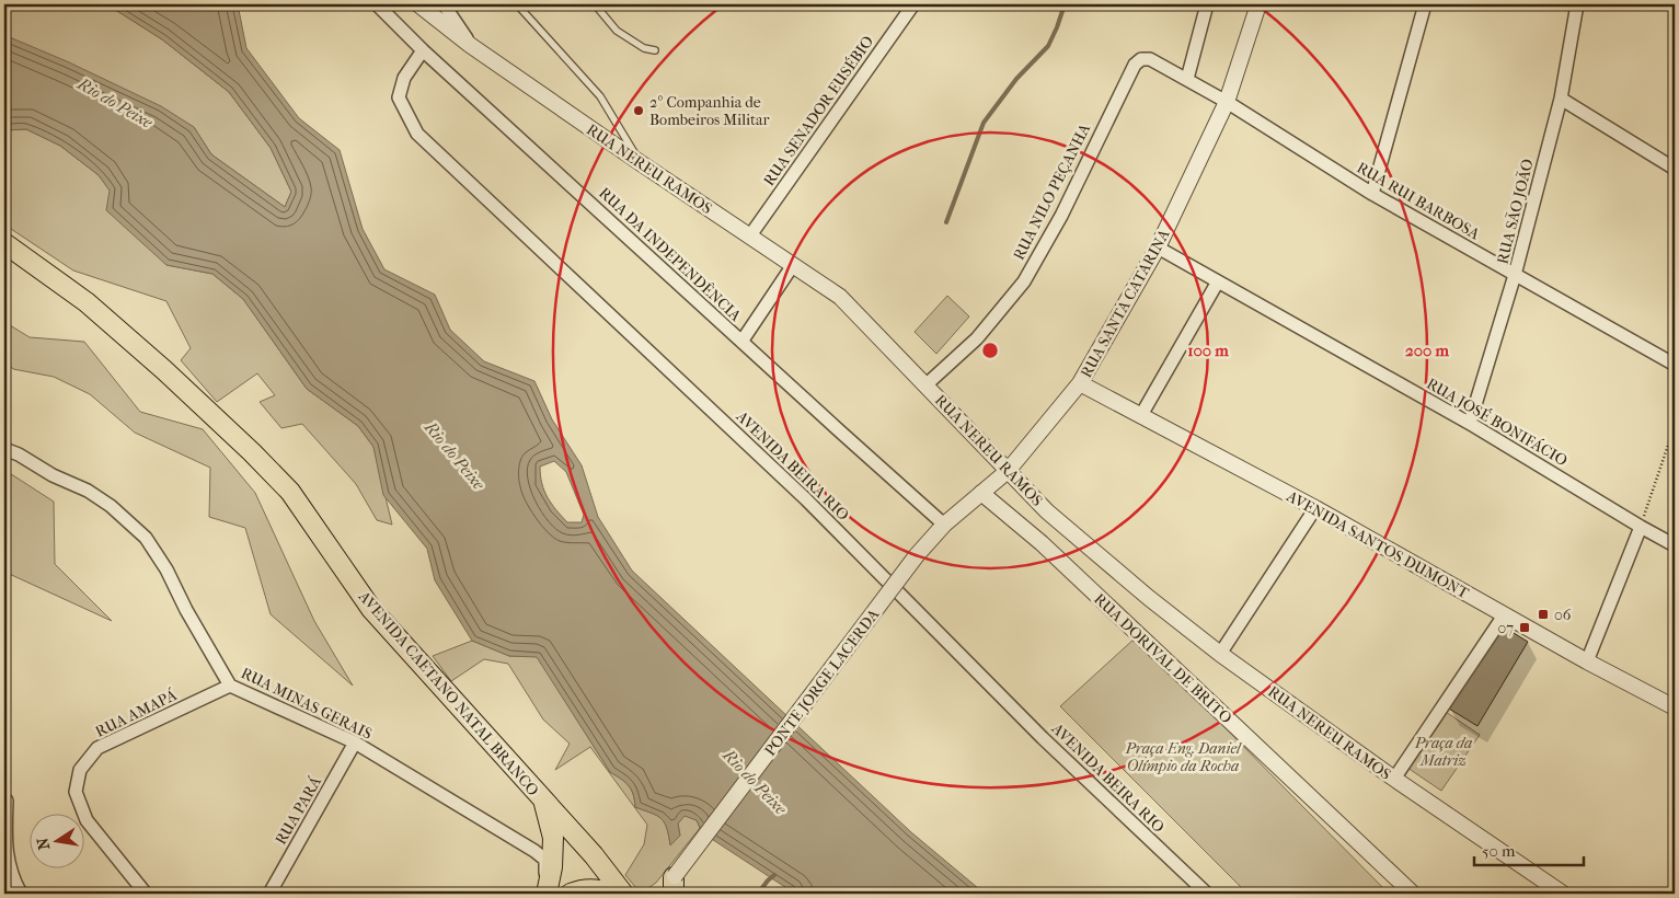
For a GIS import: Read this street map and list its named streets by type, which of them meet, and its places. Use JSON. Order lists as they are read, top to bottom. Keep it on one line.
{"streets":{"main road":["AVENIDA CAETANO NATAL BRANCO"],"street":["RUA SENADOR EUSÉBIO","RUA NEREU RAMOS","RUA NILO PEÇANHA","RUA RUI BARBOSA","RUA SÃO JOÃO","RUA DA INDEPENDÊNCIA","RUA SANTA CATARINA","RUA JOSÉ BONIFÁCIO","AVENIDA BEIRA RIO","AVENIDA SANTOS DUMONT","RUA DORIVAL DE BRITO","PONTE JORGE LACERDA","RUA MINAS GERAIS","RUA AMAPÁ","RUA PARÁ"]},"crossings":[["RUA SENADOR EUSÉBIO","RUA NEREU RAMOS"],["RUA NEREU RAMOS","RUA NILO PEÇANHA"],["RUA NEREU RAMOS","RUA SANTA CATARINA"],["RUA NILO PEÇANHA","RUA RUI BARBOSA"],["RUA RUI BARBOSA","RUA SÃO JOÃO"],["RUA RUI BARBOSA","RUA SANTA CATARINA"],["RUA SÃO JOÃO","RUA JOSÉ BONIFÁCIO"],["RUA DA INDEPENDÊNCIA","RUA SANTA CATARINA"],["RUA DA INDEPENDÊNCIA","AVENIDA BEIRA RIO"],["RUA SANTA CATARINA","RUA JOSÉ BONIFÁCIO"],["RUA SANTA CATARINA","AVENIDA SANTOS DUMONT"],["RUA SANTA CATARINA","RUA DORIVAL DE BRITO"],["RUA SANTA CATARINA","PONTE JORGE LACERDA"],["AVENIDA CAETANO NATAL BRANCO","RUA MINAS GERAIS"],["RUA MINAS GERAIS","RUA AMAPÁ"],["RUA MINAS GERAIS","RUA PARÁ"]],"water":["Rio do Peixe"],"parks":["Praça da Matriz","Praça Eng. Daniel Olímpio da Rocha"],"places":{"other":["2º Companhia de Bombeiros Militar"],"transit":["06","07"]},"scale_bar":"50 m","north":"left","rings":["100 m","200 m"]}
